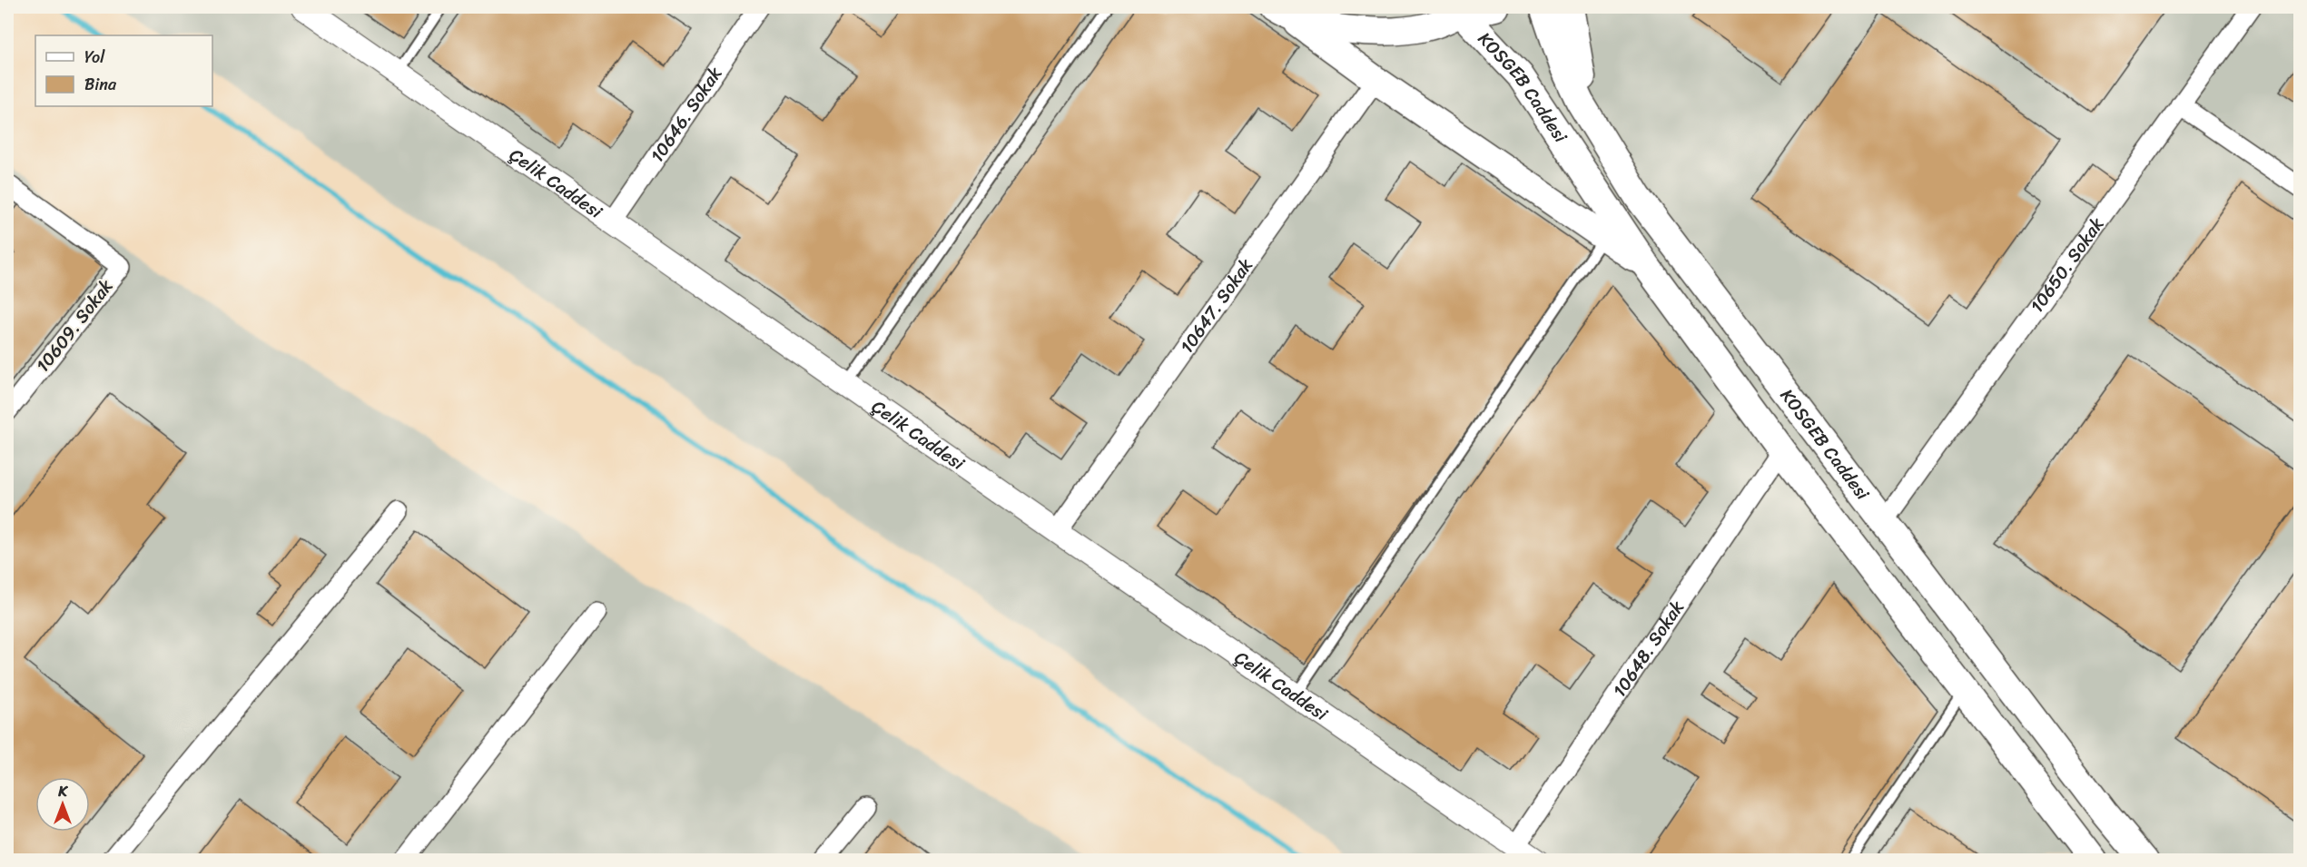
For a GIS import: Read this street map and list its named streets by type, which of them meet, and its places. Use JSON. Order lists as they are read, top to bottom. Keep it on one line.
{"streets":{"main road":["KOSGEB Caddesi"],"street":["10646. Sokak","Çelik Caddesi","10650. Sokak","10647. Sokak","10609. Sokak","10648. Sokak"]},"crossings":[["KOSGEB Caddesi","10650. Sokak"],["KOSGEB Caddesi","10647. Sokak"],["KOSGEB Caddesi","10648. Sokak"],["10646. Sokak","Çelik Caddesi"],["Çelik Caddesi","10647. Sokak"],["Çelik Caddesi","10648. Sokak"]],"legend":["Yol","Bina"],"north":"top"}
